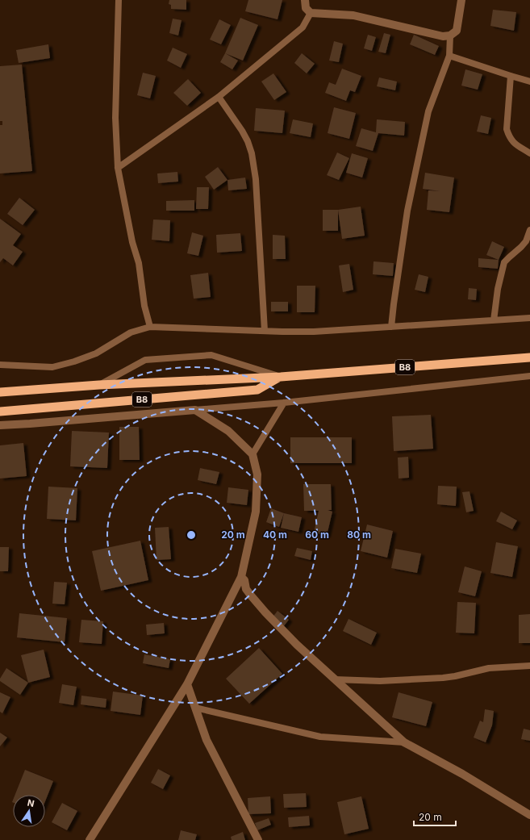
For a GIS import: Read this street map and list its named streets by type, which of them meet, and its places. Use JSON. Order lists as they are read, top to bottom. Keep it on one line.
{"streets":{"highway":["B8"]},"scale_bar":"20 m","north":"top","rings":["20 m","40 m","60 m","80 m"]}
